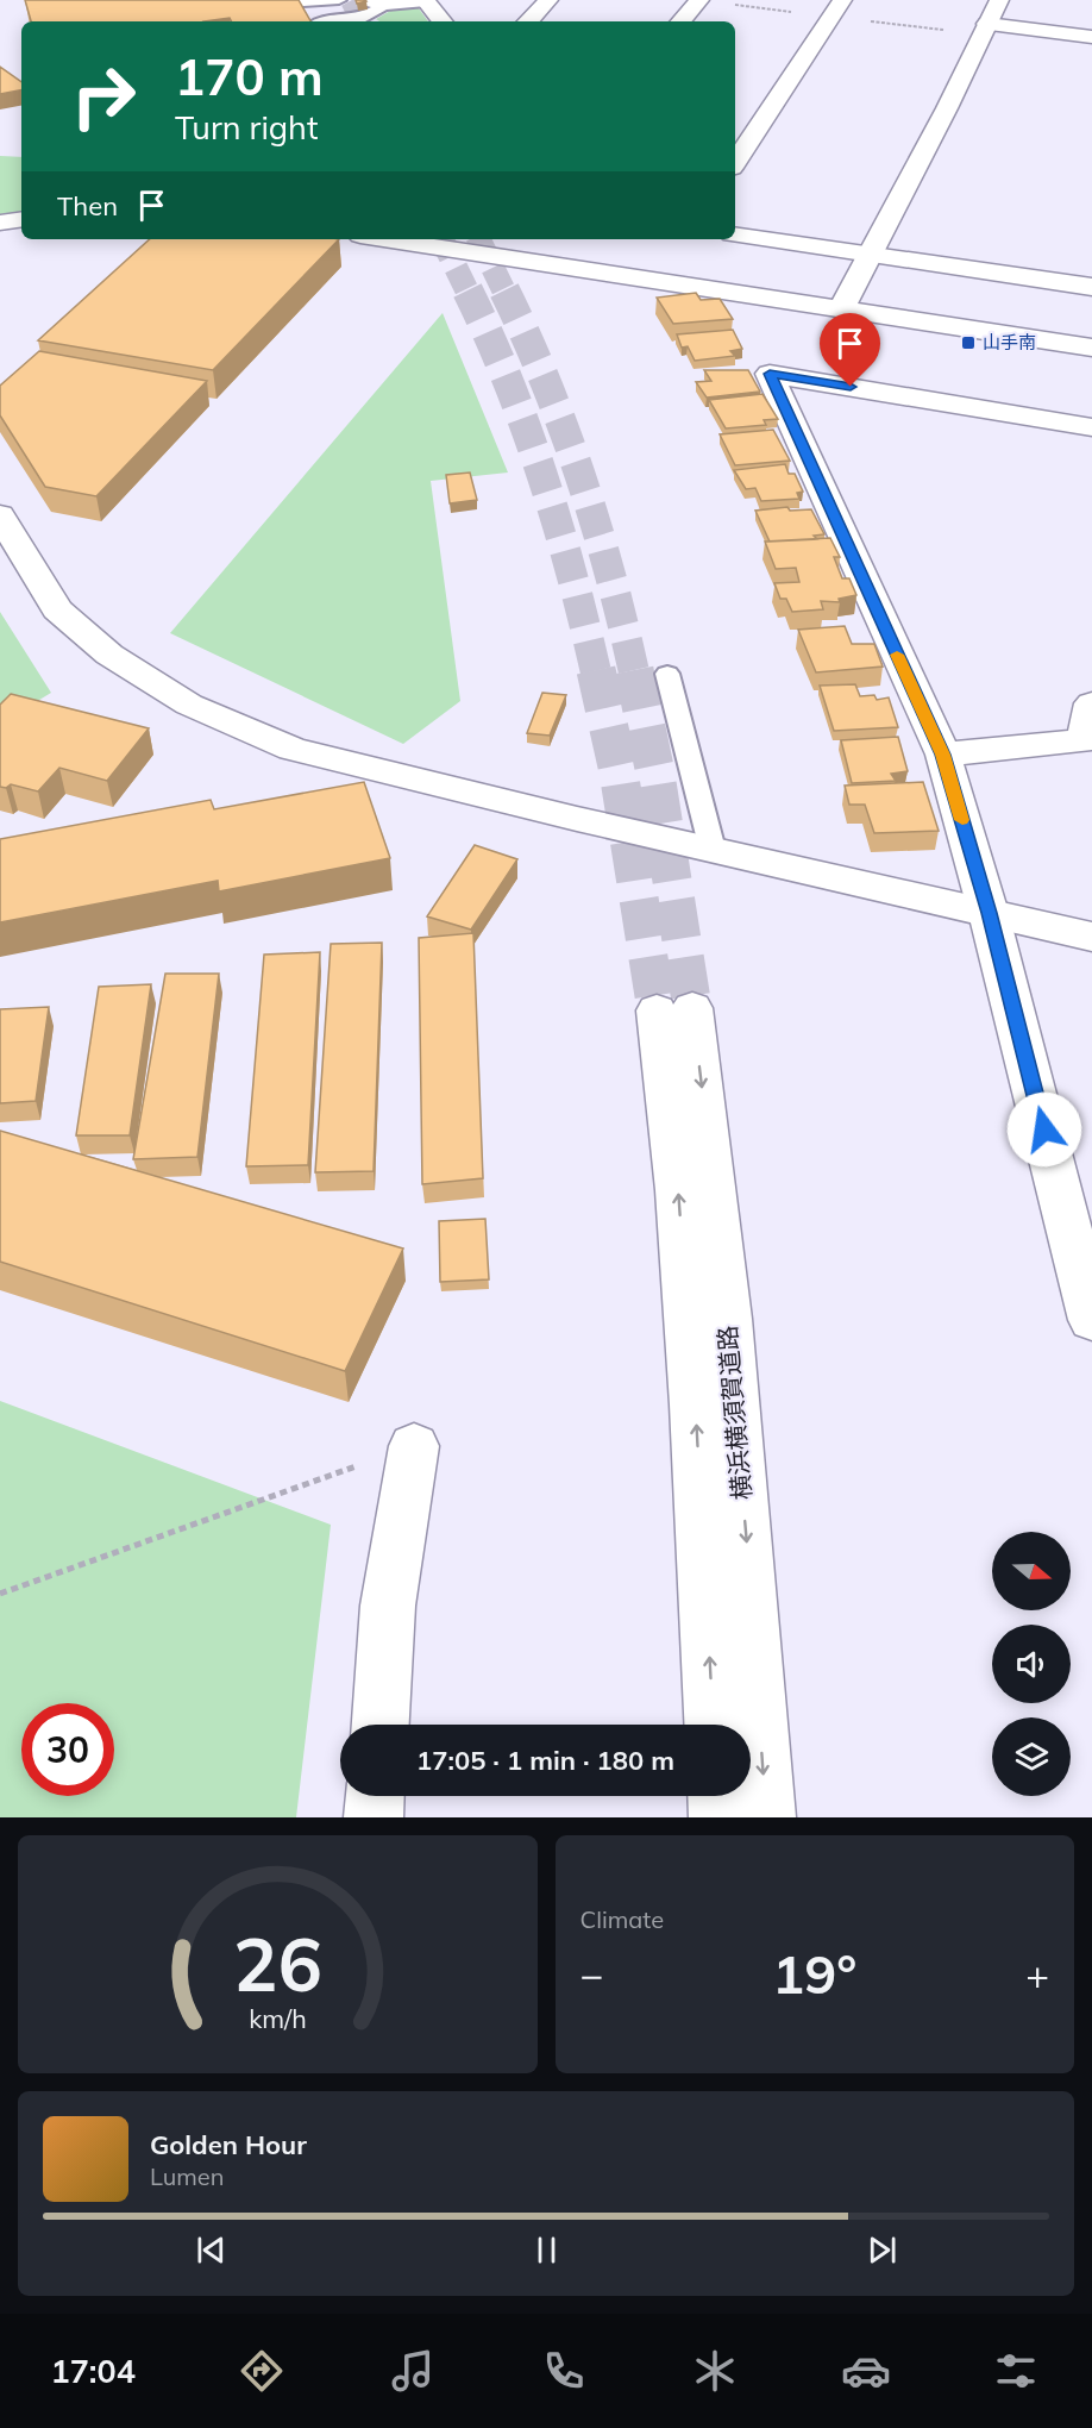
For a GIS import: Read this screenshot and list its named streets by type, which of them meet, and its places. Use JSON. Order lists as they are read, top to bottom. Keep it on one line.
{"streets":{"main road":["横浜横須賀道路"]},"places":{"transit":["山手南"]},"north":"right","page":{"turn":["170 m","Turn right"],"then":"Then","limit":"30","trip":"17:05 · 1 min · 180 m","tile":"Climate","heat":["−","19°","+"],"song":["Golden Hour","Lumen"],"tabs":"17:04","gauge":["26","km/h"]}}
